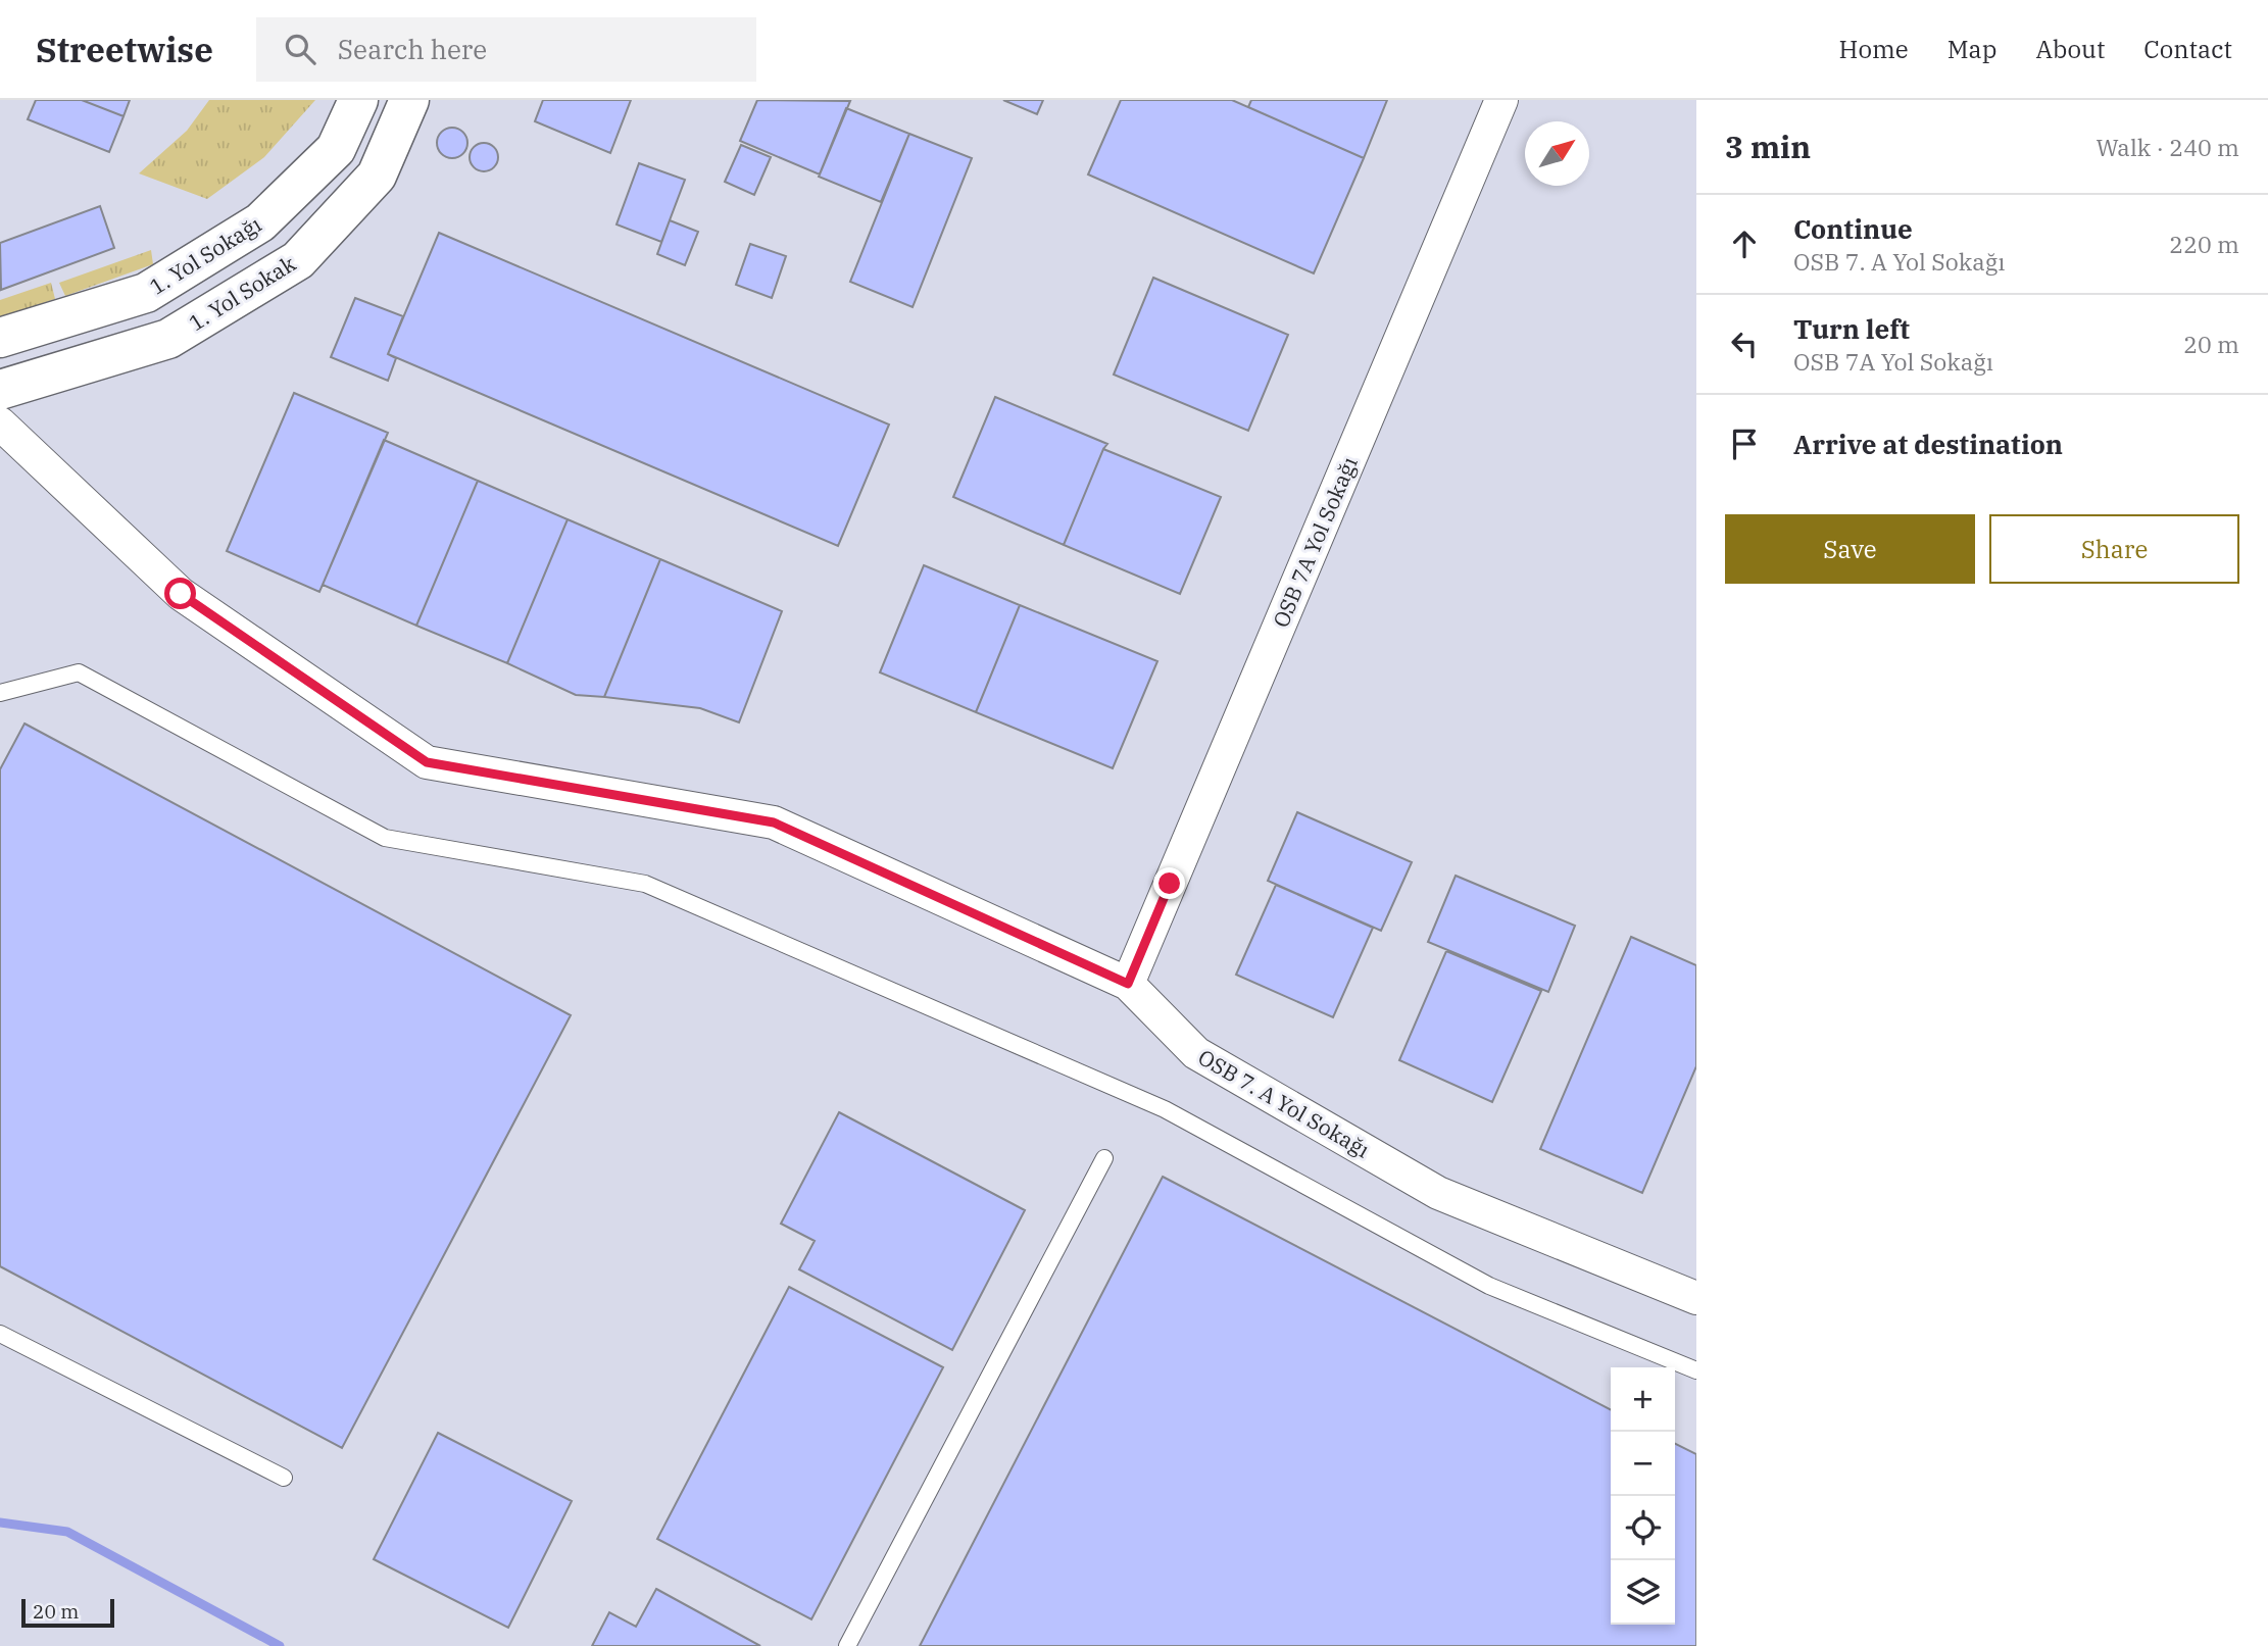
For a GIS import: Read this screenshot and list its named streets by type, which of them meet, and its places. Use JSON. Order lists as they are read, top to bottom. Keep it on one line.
{"streets":{"street":["1. Yol Sokağı","1. Yol Sokak","OSB 7A Yol Sokağı","OSB 7. A Yol Sokağı"]},"crossings":[["OSB 7A Yol Sokağı","OSB 7. A Yol Sokağı"]],"scale_bar":"20 m","north":"top right","page":{"header":"Streetwise","search":"Search here","nav":["Home","Map","About","Contact"],"heading":["3 min","Walk · 240 m"],"list":[["Continue","OSB 7. A Yol Sokağı","220 m"],["Turn left","OSB 7A Yol Sokağı","20 m"],"Arrive at destination"],"buttons":["Save","Share"],"map_buttons":["+","−"],"scale":"20 m"}}
